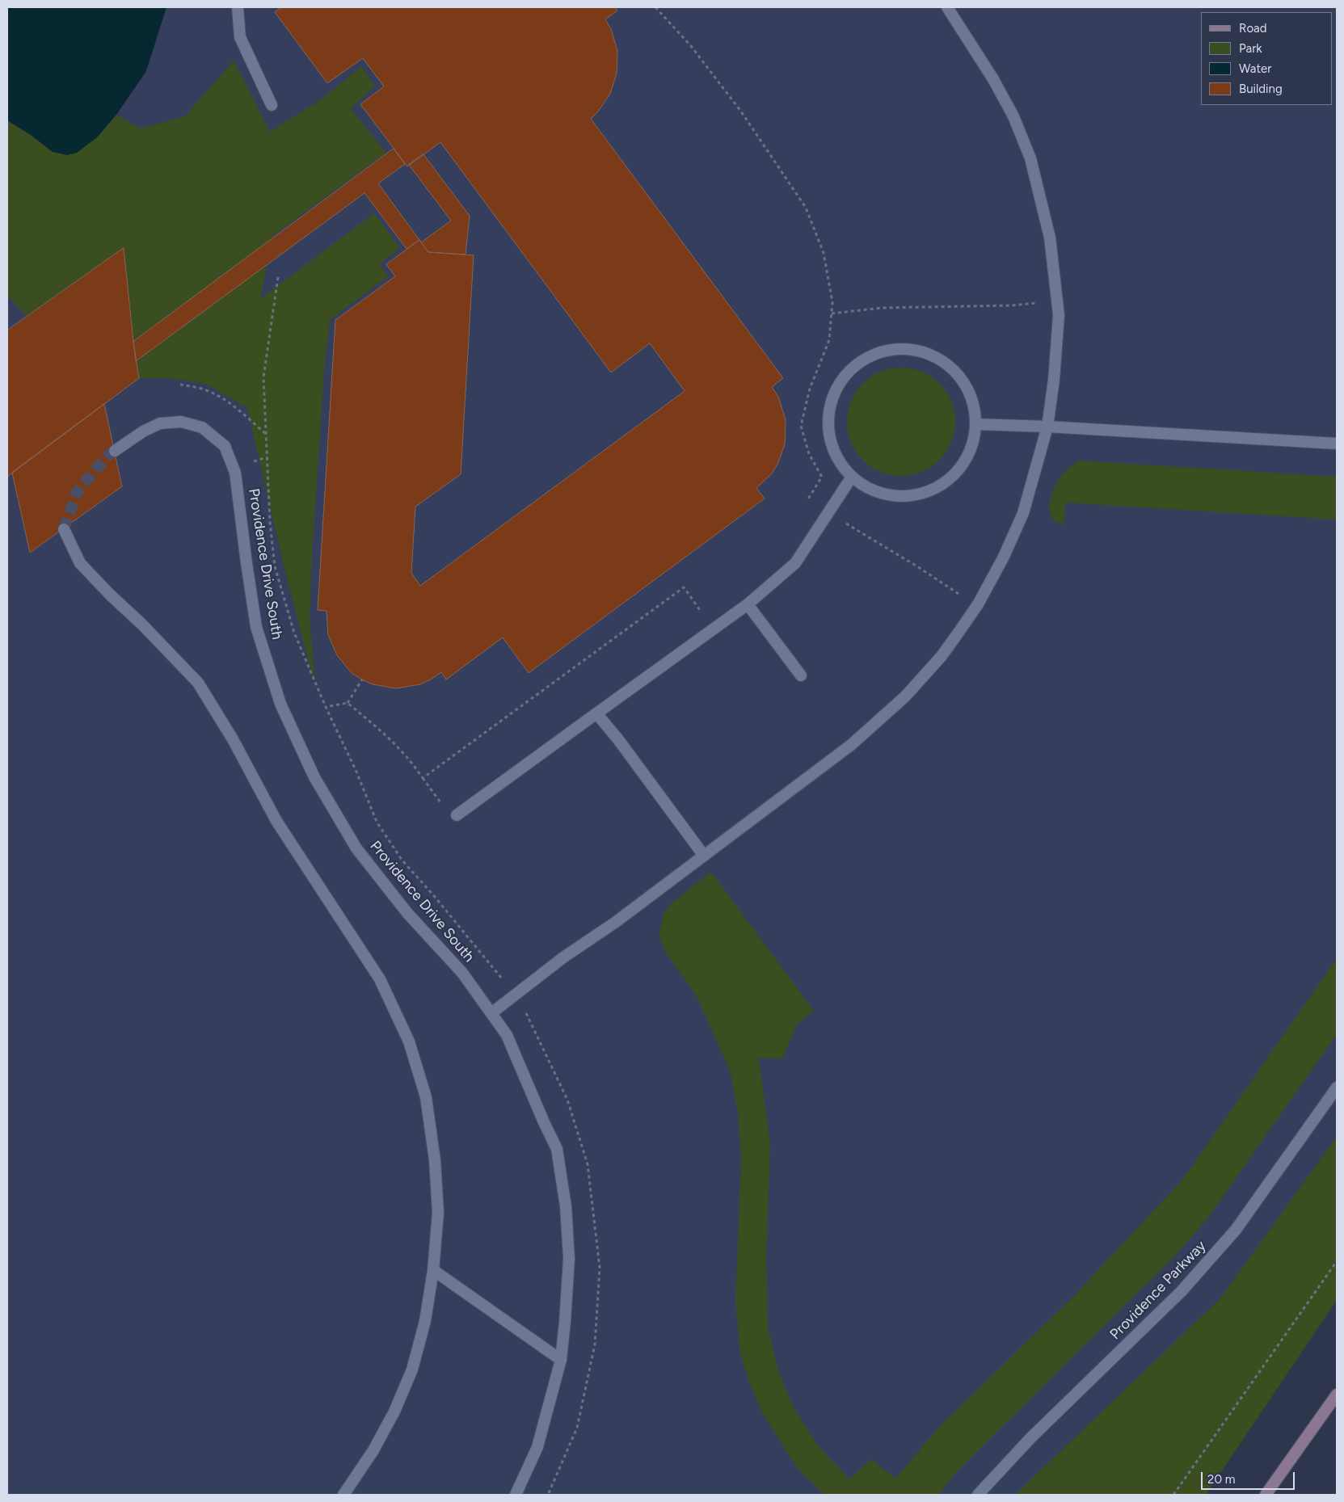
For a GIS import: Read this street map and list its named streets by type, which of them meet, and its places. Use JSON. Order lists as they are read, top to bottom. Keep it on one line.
{"streets":{"street":["Providence Drive South","Providence Parkway"]},"legend":["Road","Park","Water","Building"],"scale_bar":"20 m"}
